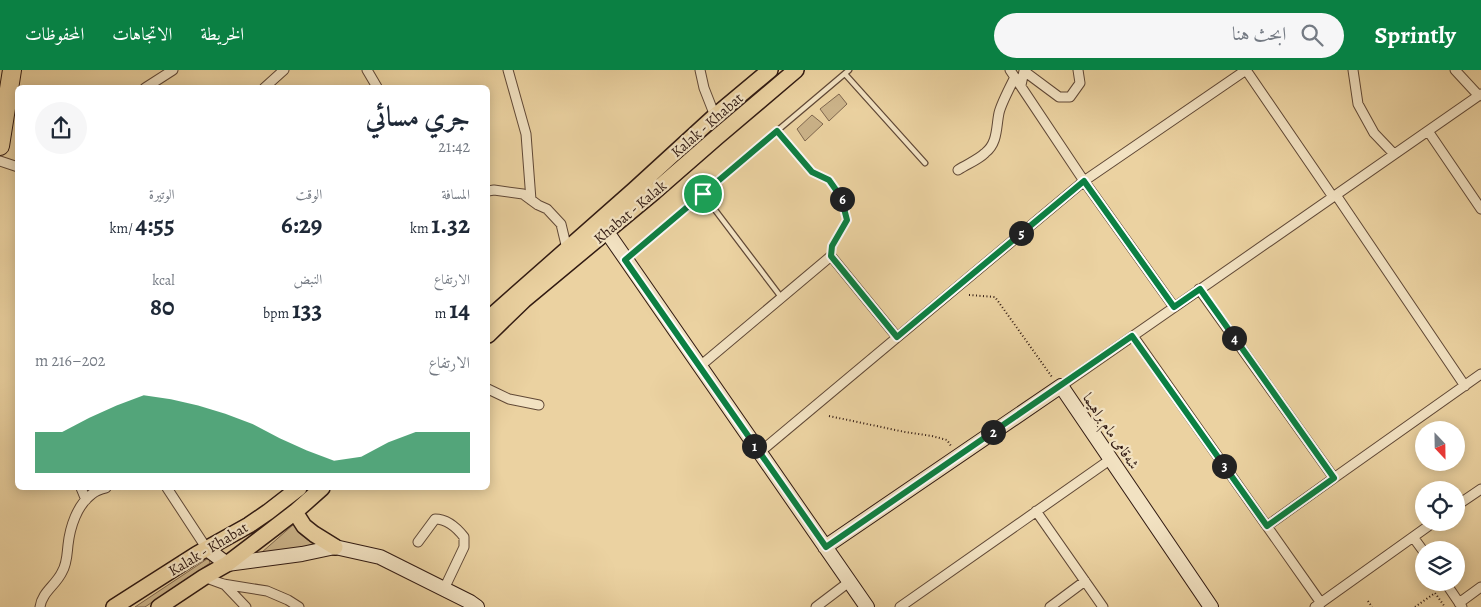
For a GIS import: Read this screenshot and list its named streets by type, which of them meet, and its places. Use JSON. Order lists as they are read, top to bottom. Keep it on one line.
{"streets":{"main road":["Kalak - Khabat","Khabat - Kalak"],"street":["شەقامی مام براهیما"]},"north":"bottom","page":{"header":"Sprintly","search":"ابحث هنا","nav":["الخريطة","الاتجاهات","المحفوظات"],"heading":["جري مسائي","21:42"],"stats":[["المسافة","1.32 km"],["الوقت","6:29"],["الوتيرة","4:55 /km"],["الارتفاع","14 m"],["النبض","133 bpm"],["kcal","80"]],"pins":["6","5","4","2","1","3"],"chart":["الارتفاع","202–216 m"]}}
